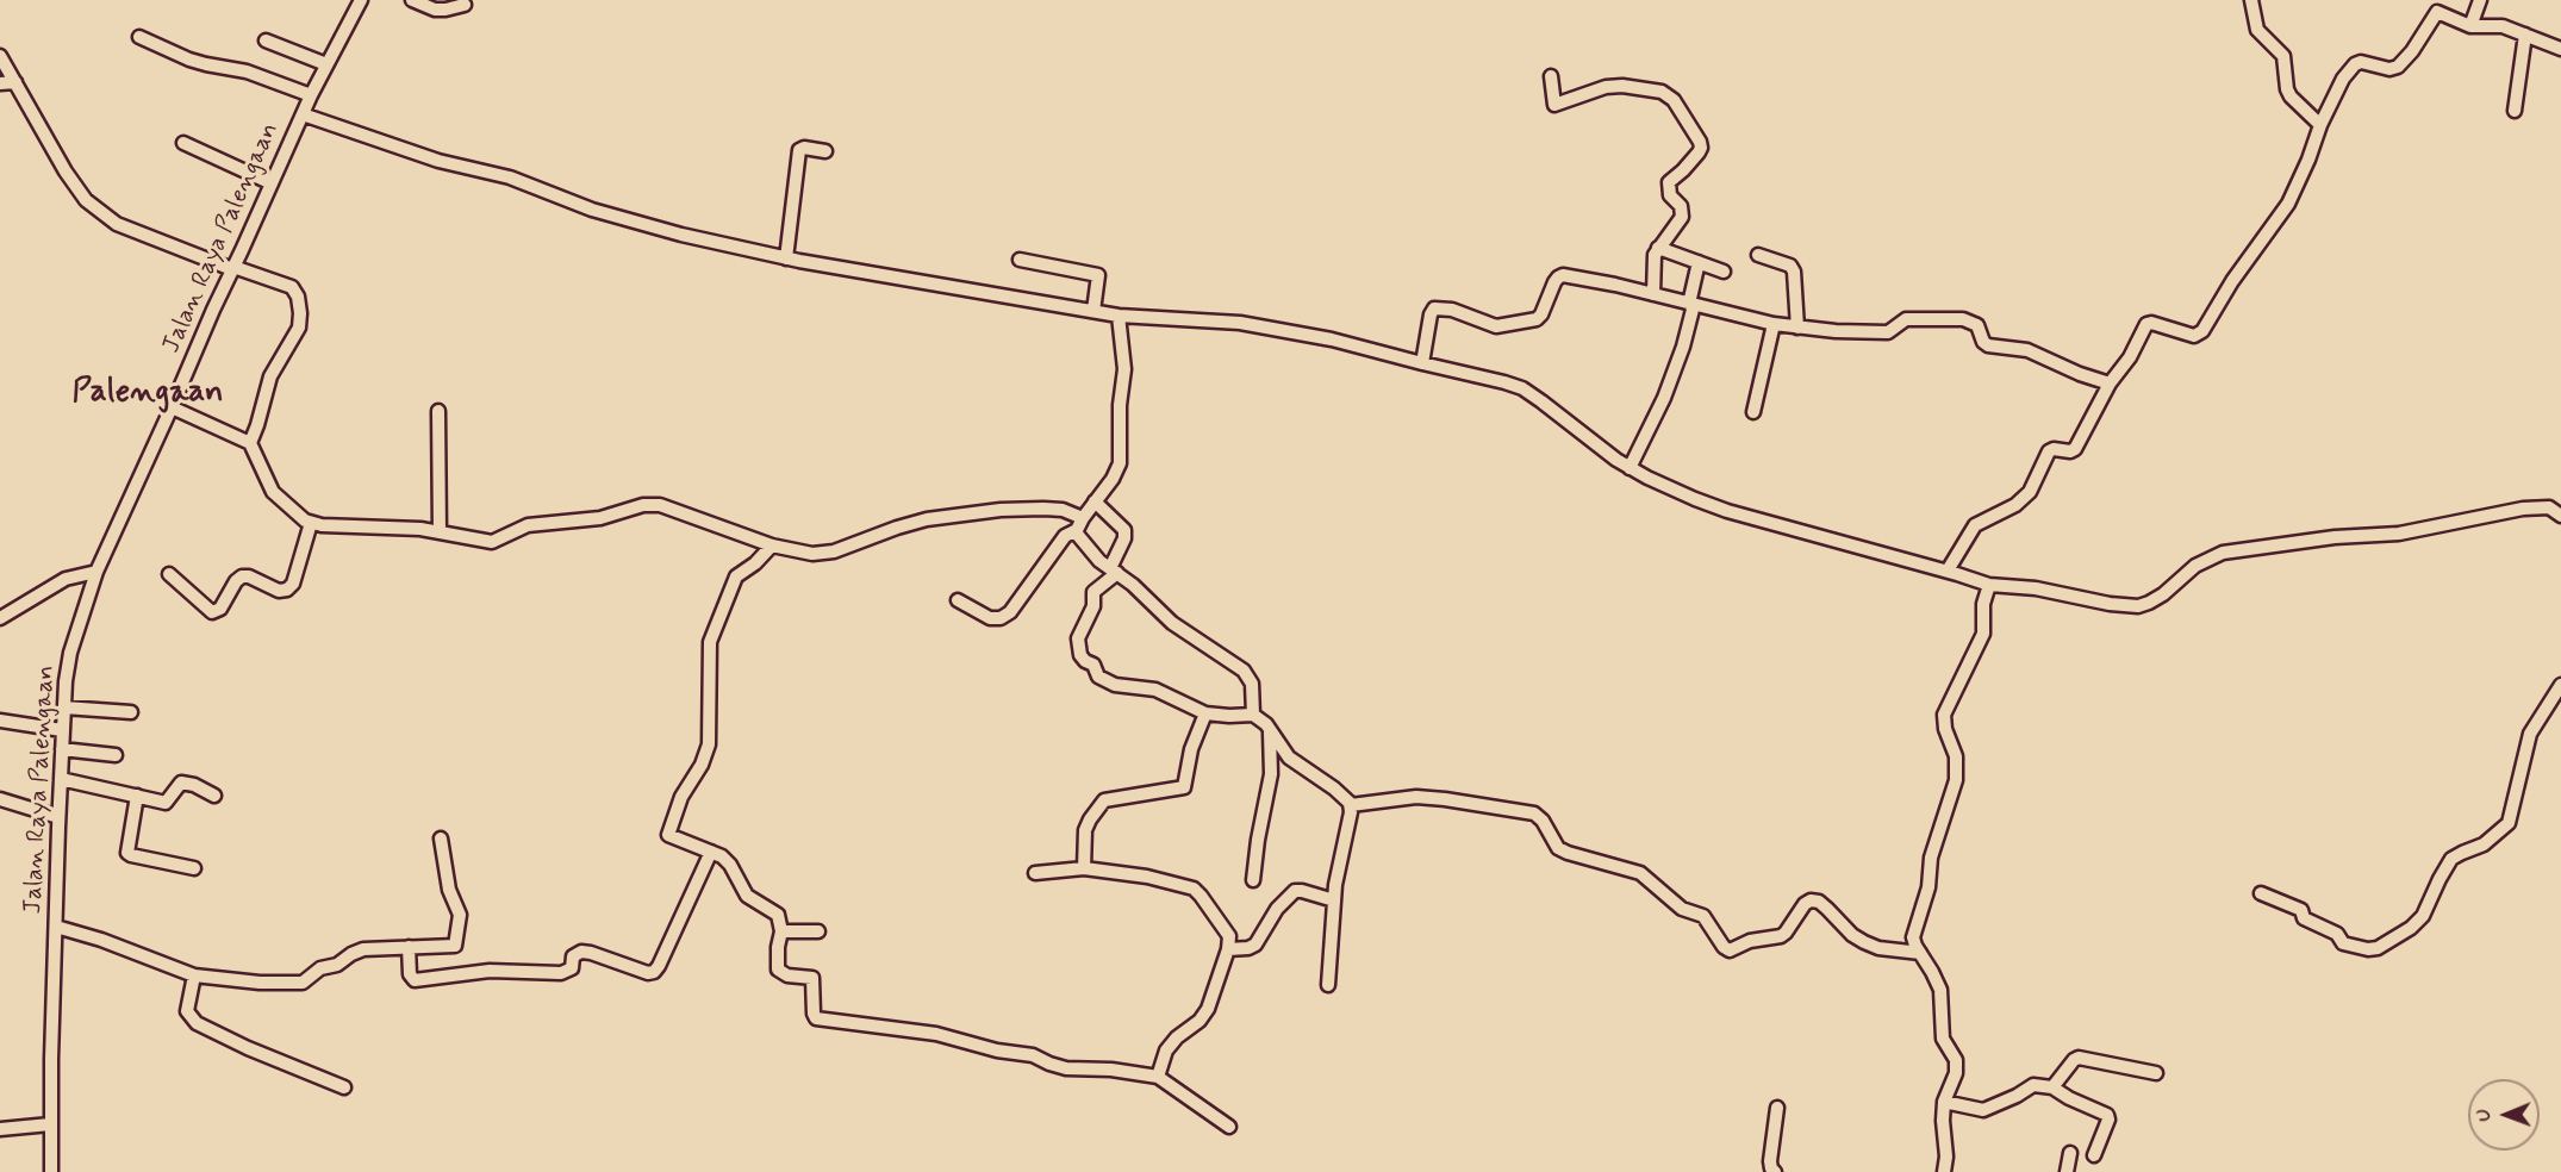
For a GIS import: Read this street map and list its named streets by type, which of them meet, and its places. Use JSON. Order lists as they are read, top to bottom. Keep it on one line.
{"streets":{"street":["Jalan Raya Palengaan"]},"districts":["Palengaan"],"north":"left"}
